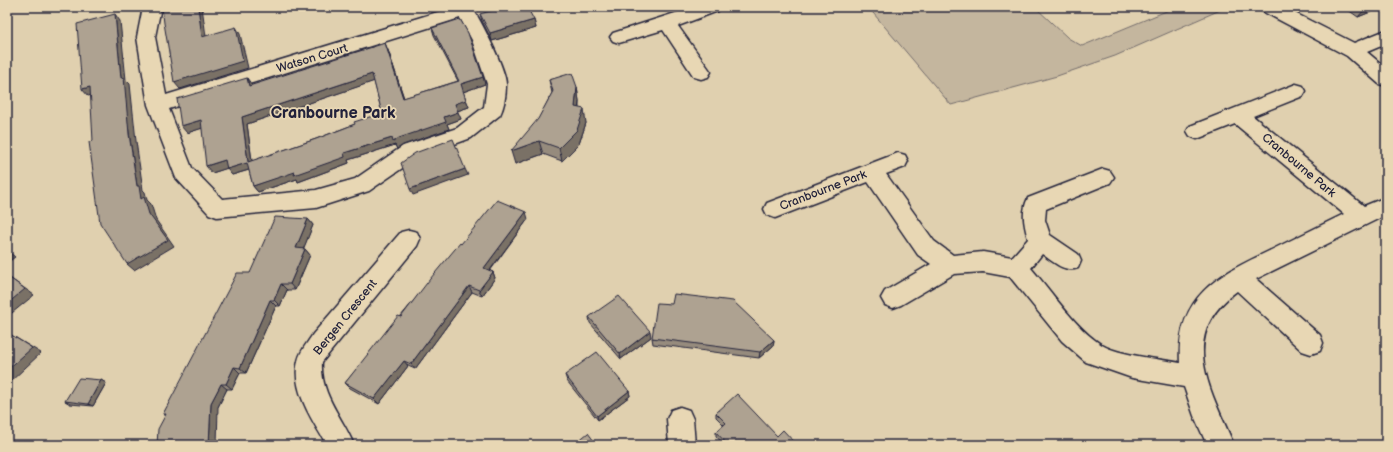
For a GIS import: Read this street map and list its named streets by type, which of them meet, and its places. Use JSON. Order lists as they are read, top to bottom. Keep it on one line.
{"streets":{"street":["Watson Court","Cranbourne Park","Bergen Crescent"]},"districts":["Cranbourne Park"]}
